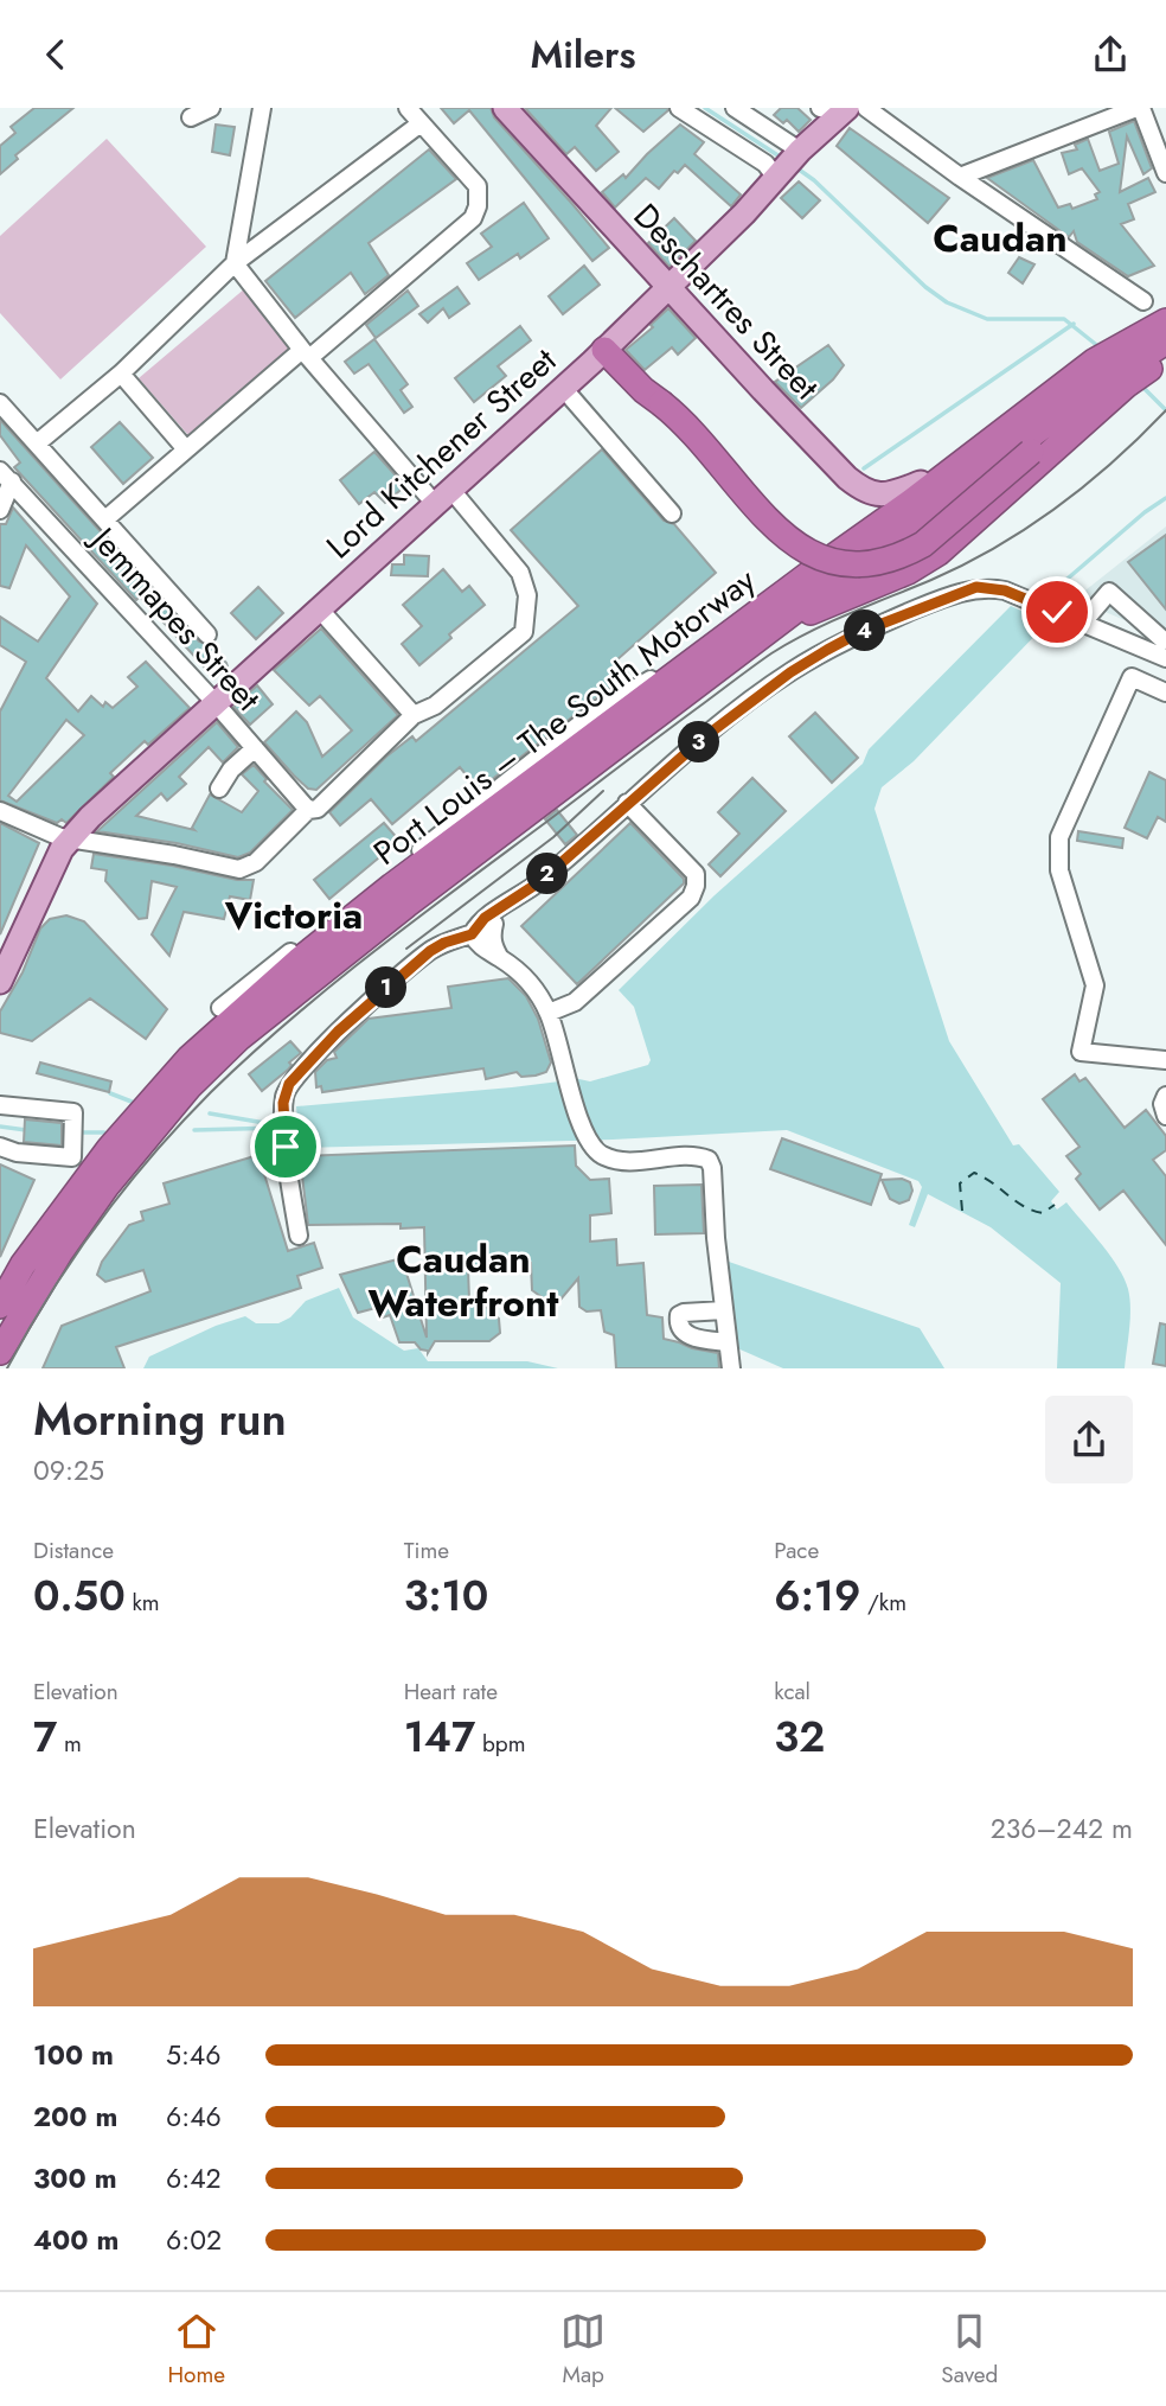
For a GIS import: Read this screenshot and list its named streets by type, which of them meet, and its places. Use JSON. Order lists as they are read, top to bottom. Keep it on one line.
{"streets":{"highway":["Port Louis – The South Motorway"],"main road":["Deschartres Street","Lord Kitchener Street"],"street":["Jemmapes Street"]},"crossings":[["Deschartres Street","Lord Kitchener Street"],["Lord Kitchener Street","Jemmapes Street"]],"districts":["Caudan","Victoria","Caudan Waterfront"],"page":{"header":"Milers","pins":["4","3","2","1"],"heading":["Morning run","09:25"],"stats":[["Distance","0.50 km"],["Time","3:10"],["Pace","6:19 /km"],["Elevation","7 m"],["Heart rate","147 bpm"],["kcal","32"]],"chart":["Elevation","236–242 m"],"list":[{"name":"100 m","note":"5:46"},{"name":"200 m","note":"6:46"},{"name":"300 m","note":"6:42"},{"name":"400 m","note":"6:02"}],"tabs":["Home","Map","Saved"]}}
